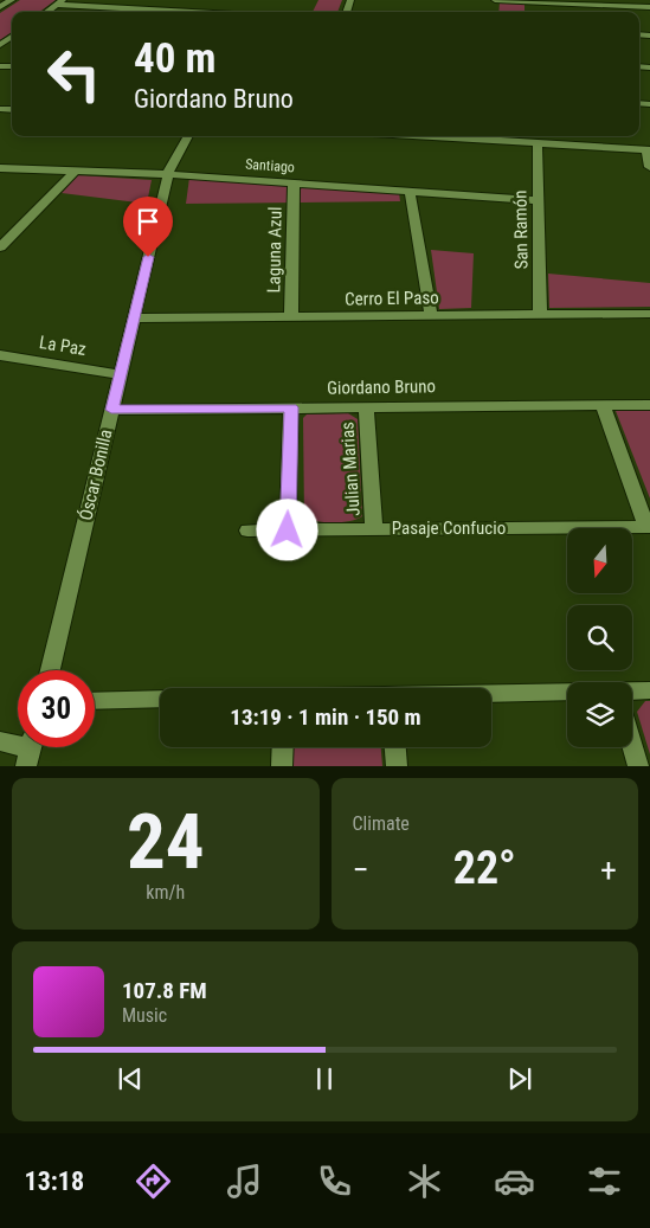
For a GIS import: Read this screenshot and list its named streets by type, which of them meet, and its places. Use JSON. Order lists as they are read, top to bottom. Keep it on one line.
{"streets":{"street":["Santiago","San Ramón","Laguna Azul","Cerro El Paso","La Paz","Giordano Bruno","Julian Marias","Óscar Bonilla","Pasaje Confucio"]},"crossings":[["Santiago","San Ramón"],["Santiago","Laguna Azul"],["Santiago","Óscar Bonilla"],["San Ramón","Cerro El Paso"],["Laguna Azul","Cerro El Paso"],["Cerro El Paso","Óscar Bonilla"],["La Paz","Óscar Bonilla"],["Giordano Bruno","Julian Marias"],["Giordano Bruno","Óscar Bonilla"],["Julian Marias","Pasaje Confucio"]],"north":"bottom","page":{"turn":["40 m","Giordano Bruno"],"limit":"30","trip":"13:19 · 1 min · 150 m","tile":[["24","km/h"],"Climate"],"heat":["−","22°","+"],"song":["107.8 FM","Music"],"tabs":"13:18"}}
